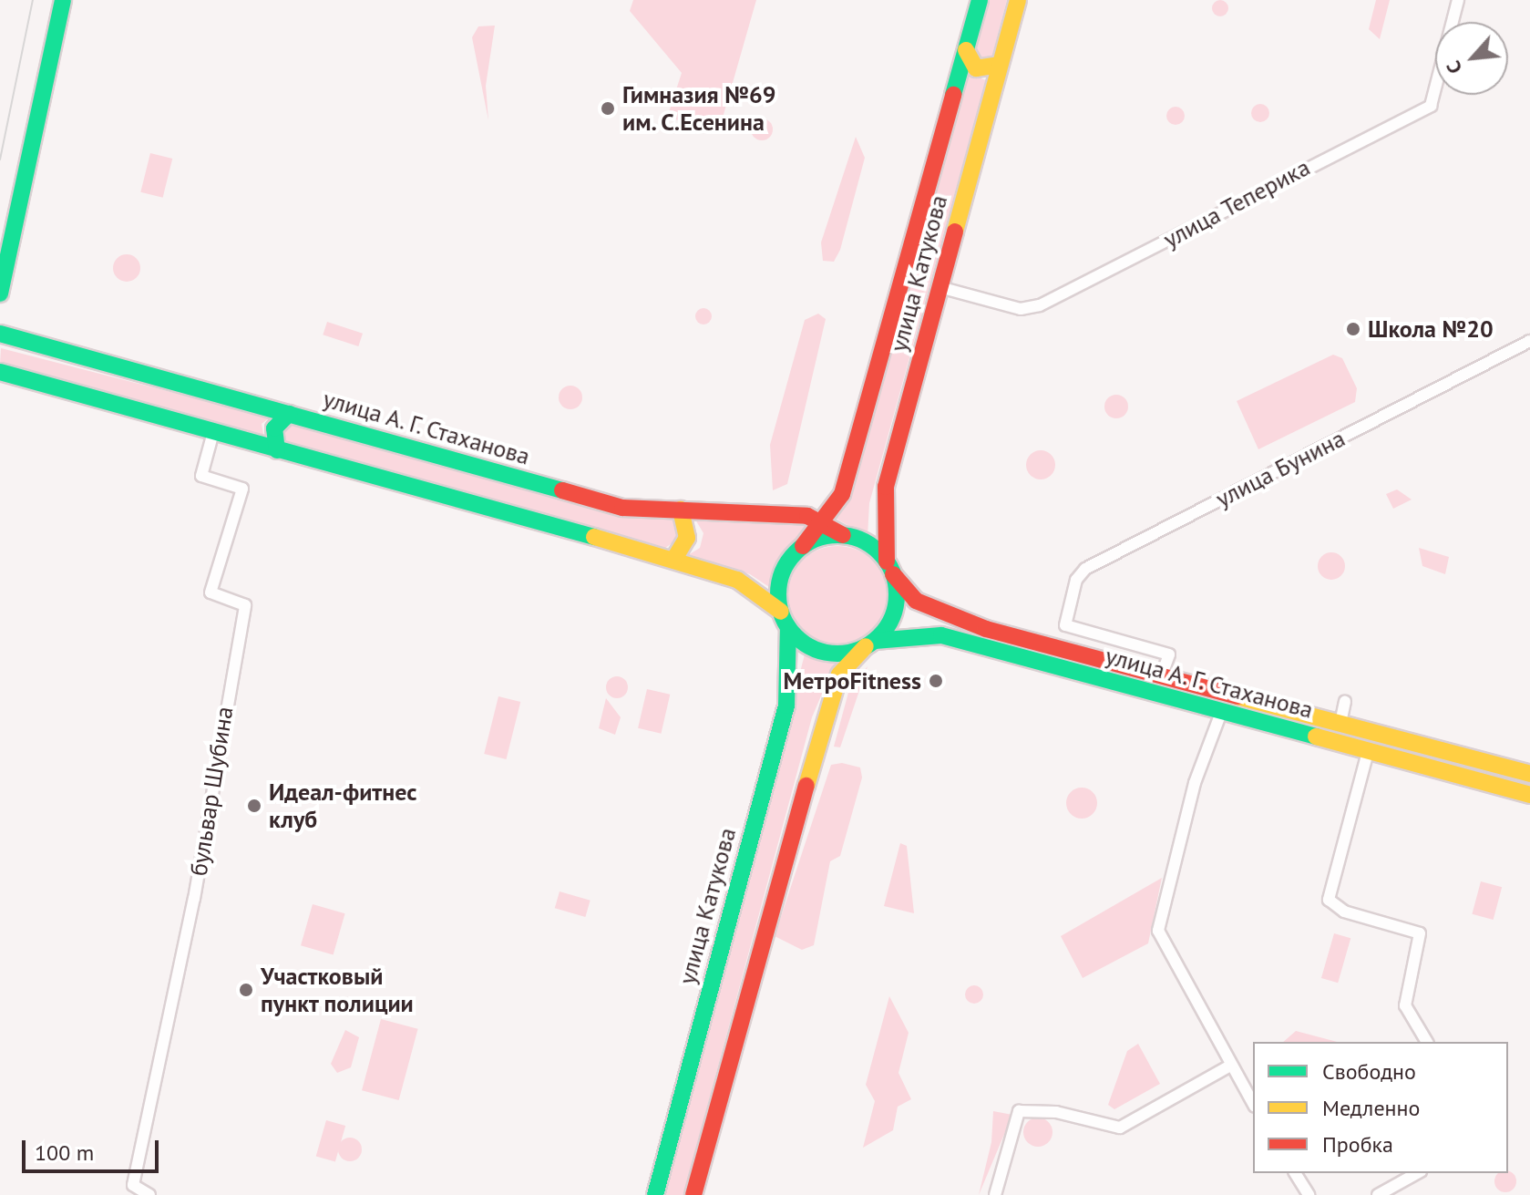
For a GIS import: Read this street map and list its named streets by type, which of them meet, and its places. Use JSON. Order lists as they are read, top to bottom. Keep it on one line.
{"streets":{"main road":["улица Катукова","улица А. Г. Стаханова"],"street":["улица Теперика","улица Бунина","бульвар Шубина"]},"crossings":[["улица Теперика","улица Катукова"],["улица Катукова","улица А. Г. Стаханова"],["улица А. Г. Стаханова","улица Бунина"]],"places":["Гимназия №69 им. С.Есенина","Школа №20","МетроFitness","Идеал-фитнес клуб","Участковый пункт полиции"],"legend":["Свободно","Медленно","Пробка"],"scale_bar":"100 m","north":"bottom left"}
